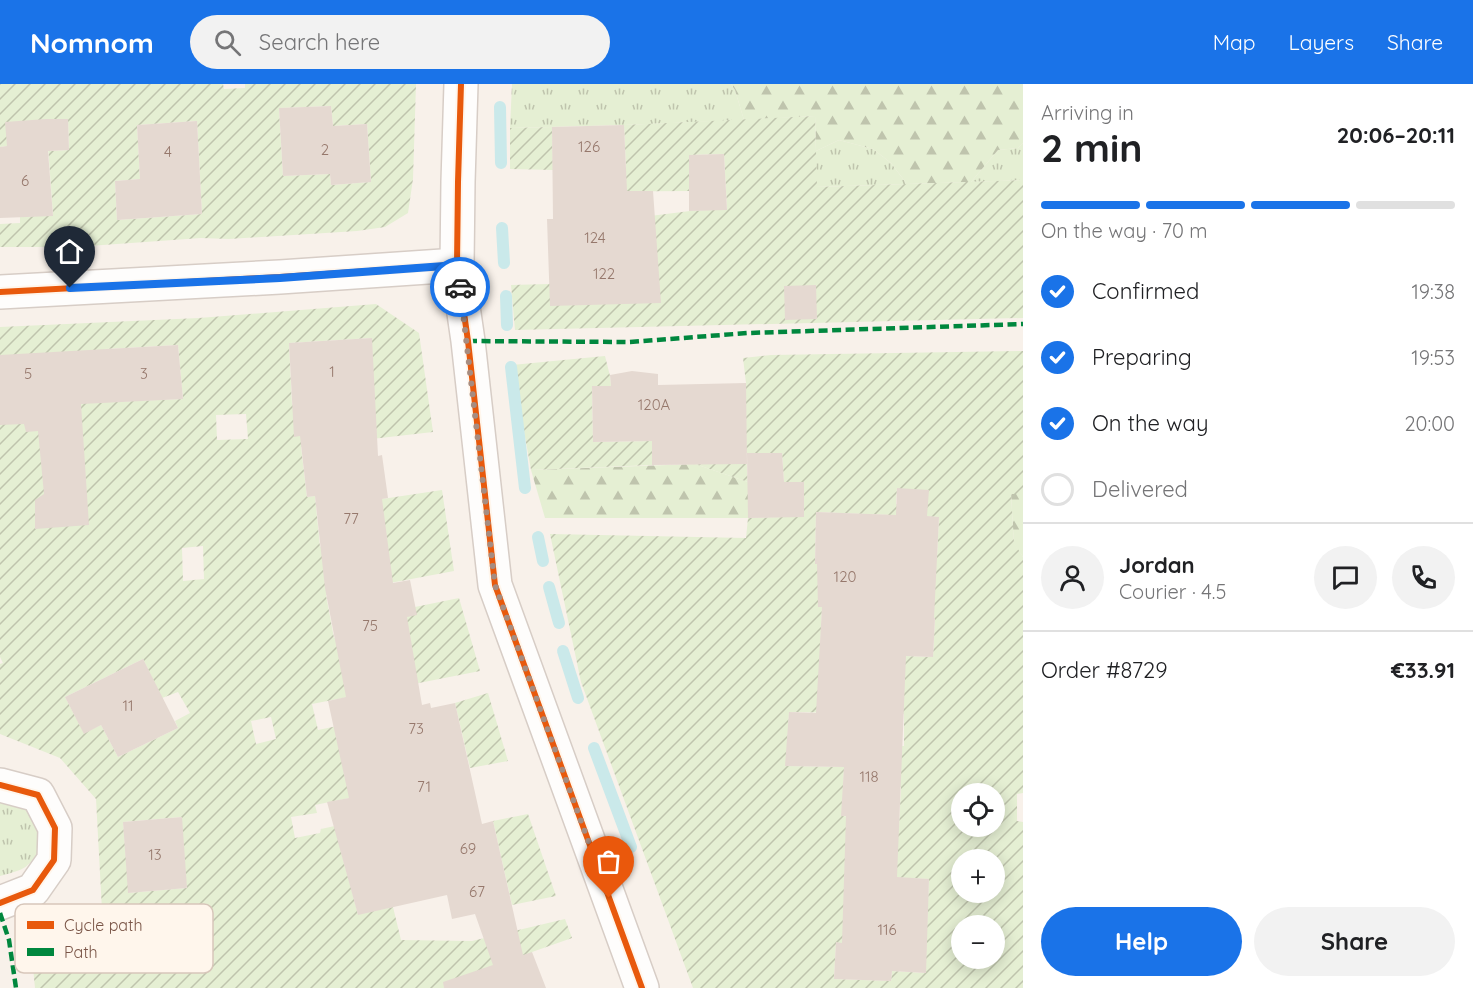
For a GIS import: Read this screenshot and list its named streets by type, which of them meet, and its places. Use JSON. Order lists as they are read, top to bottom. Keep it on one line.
{"house_numbers":["126","2","4","6","124","122","1","5","3","120A","77","120","75","11","73","118","71","69","13","67","116"],"legend":["Cycle path","Path"],"page":{"header":"Nomnom","search":"Search here","nav":["Map","Layers","Share"],"heading":["2 min","Arriving in","20:06–20:11"],"panel":["Jordan","Courier · 4.5","Order #8729","€33.91"],"bar":"On the way · 70 m","list":[["Confirmed","19:38"],["Preparing","19:53"],["On the way","20:00"],"Delivered"],"map_buttons":["+","−"],"buttons":["Help","Share"]}}
